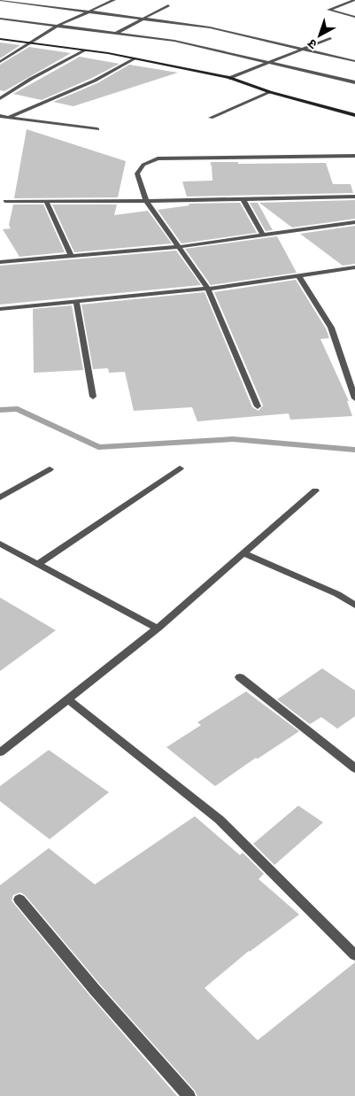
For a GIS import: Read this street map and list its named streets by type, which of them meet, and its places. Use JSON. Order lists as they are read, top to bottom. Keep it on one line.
{"north":"bottom left"}
